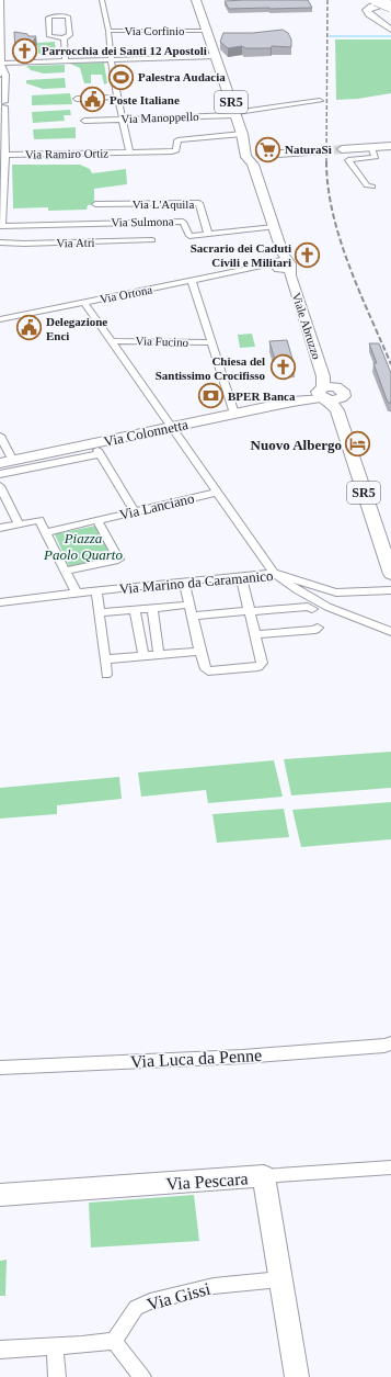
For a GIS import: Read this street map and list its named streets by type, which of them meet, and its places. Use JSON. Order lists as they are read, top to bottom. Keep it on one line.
{"streets":{"main road":["SR5","Viale Abruzzo"],"street":["Via Corfinio","Via Manoppello","Via Ramiro Ortiz","Via L'Aquila","Via Sulmona","Via Atri","Via Ortona","Via Fucino","Via Colonnetta","Via Lanciano","Via Marino da Caramanico","Via Luca da Penne","Via Pescara","Via Gissi"]},"crossings":[["Via Corfinio","Via Ramiro Ortiz"],["Via Corfinio","Viale Abruzzo"],["SR5","Viale Abruzzo"],["SR5","Via Colonnetta"],["Via Manoppello","Via Ramiro Ortiz"],["Via Manoppello","Viale Abruzzo"],["Via Ramiro Ortiz","Viale Abruzzo"],["Via L'Aquila","Via Sulmona"],["Via Sulmona","Viale Abruzzo"],["Via Ortona","Viale Abruzzo"],["Viale Abruzzo","Via Colonnetta"],["Via Pescara","Via Gissi"]],"parks":["Piazza Paolo Quarto"],"places":{"church":["Parrocchia dei Santi 12 Apostoli","Sacrario dei Caduti Civili e Militari","Chiesa del Santissimo Crocifisso"],"sports":["Palestra Audacia"],"public building":["Poste Italiane","Delegazione Enci"],"supermarket":["NaturaSì"],"bank":["BPER Banca"],"hotel":["Nuovo Albergo"]}}
